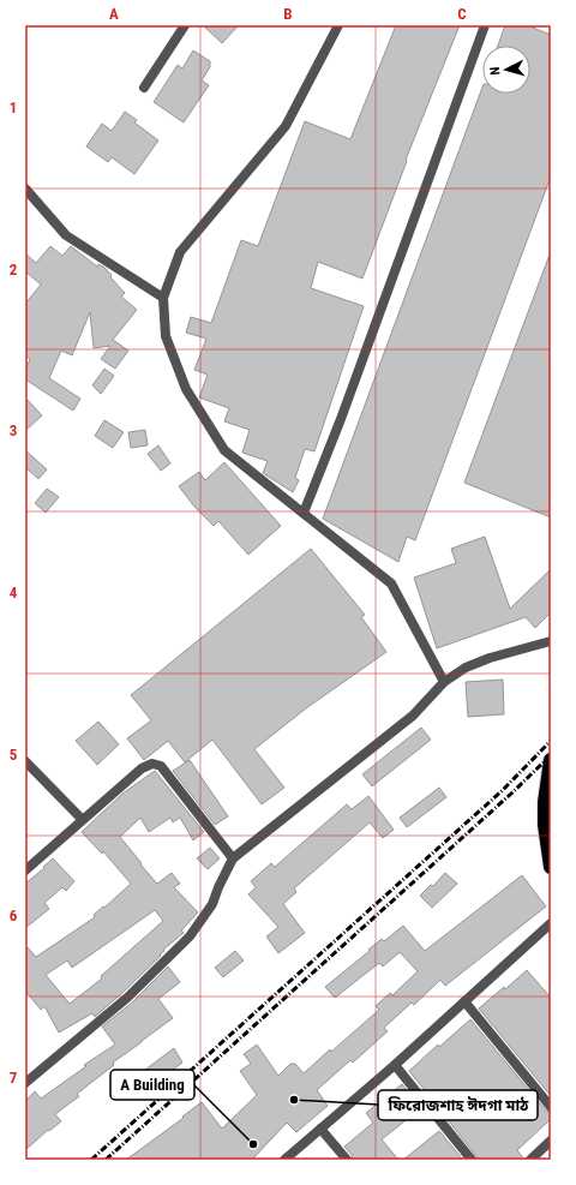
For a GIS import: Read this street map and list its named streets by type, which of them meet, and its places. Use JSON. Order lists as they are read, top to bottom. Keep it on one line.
{"places":["ফিরোজশাহ ঈদগা মাঠ","A Building"],"north":"left","grid":{"columns":["A","B","C"],"rows":["1","2","3","4","5","6","7"]}}
